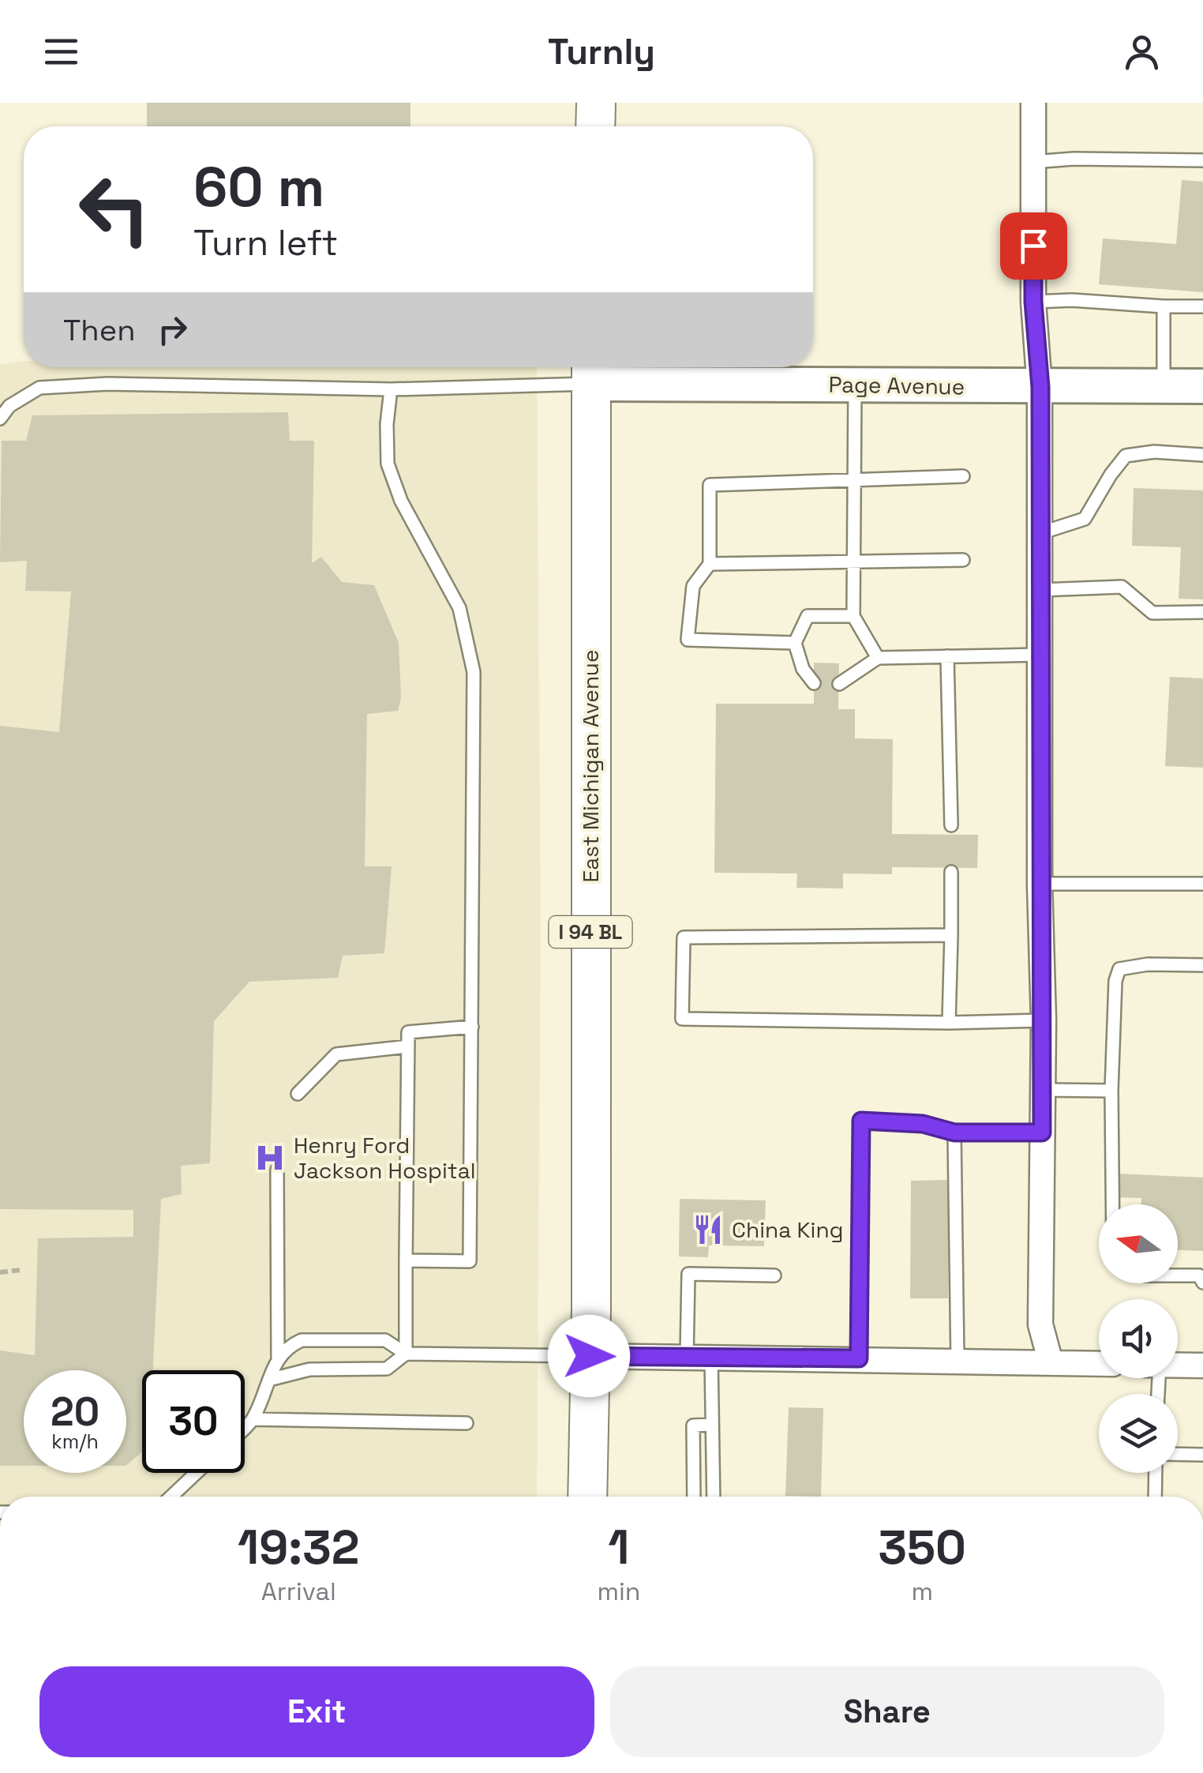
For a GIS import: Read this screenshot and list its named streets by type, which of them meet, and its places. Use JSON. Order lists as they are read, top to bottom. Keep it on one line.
{"streets":{"main road":["East Michigan Avenue","I 94 BL"],"street":["Page Avenue"]},"crossings":[["Page Avenue","East Michigan Avenue"]],"places":{"hospital":["Henry Ford Jackson Hospital"],"restaurant":["China King"]},"north":"left","page":{"header":"Turnly","turn":["60 m","Turn left"],"then":"Then","speed":"20 km/h","limit":"30","eta":["19:32","Arrival","1","min","350","m"],"buttons":["Exit","Share"]}}
